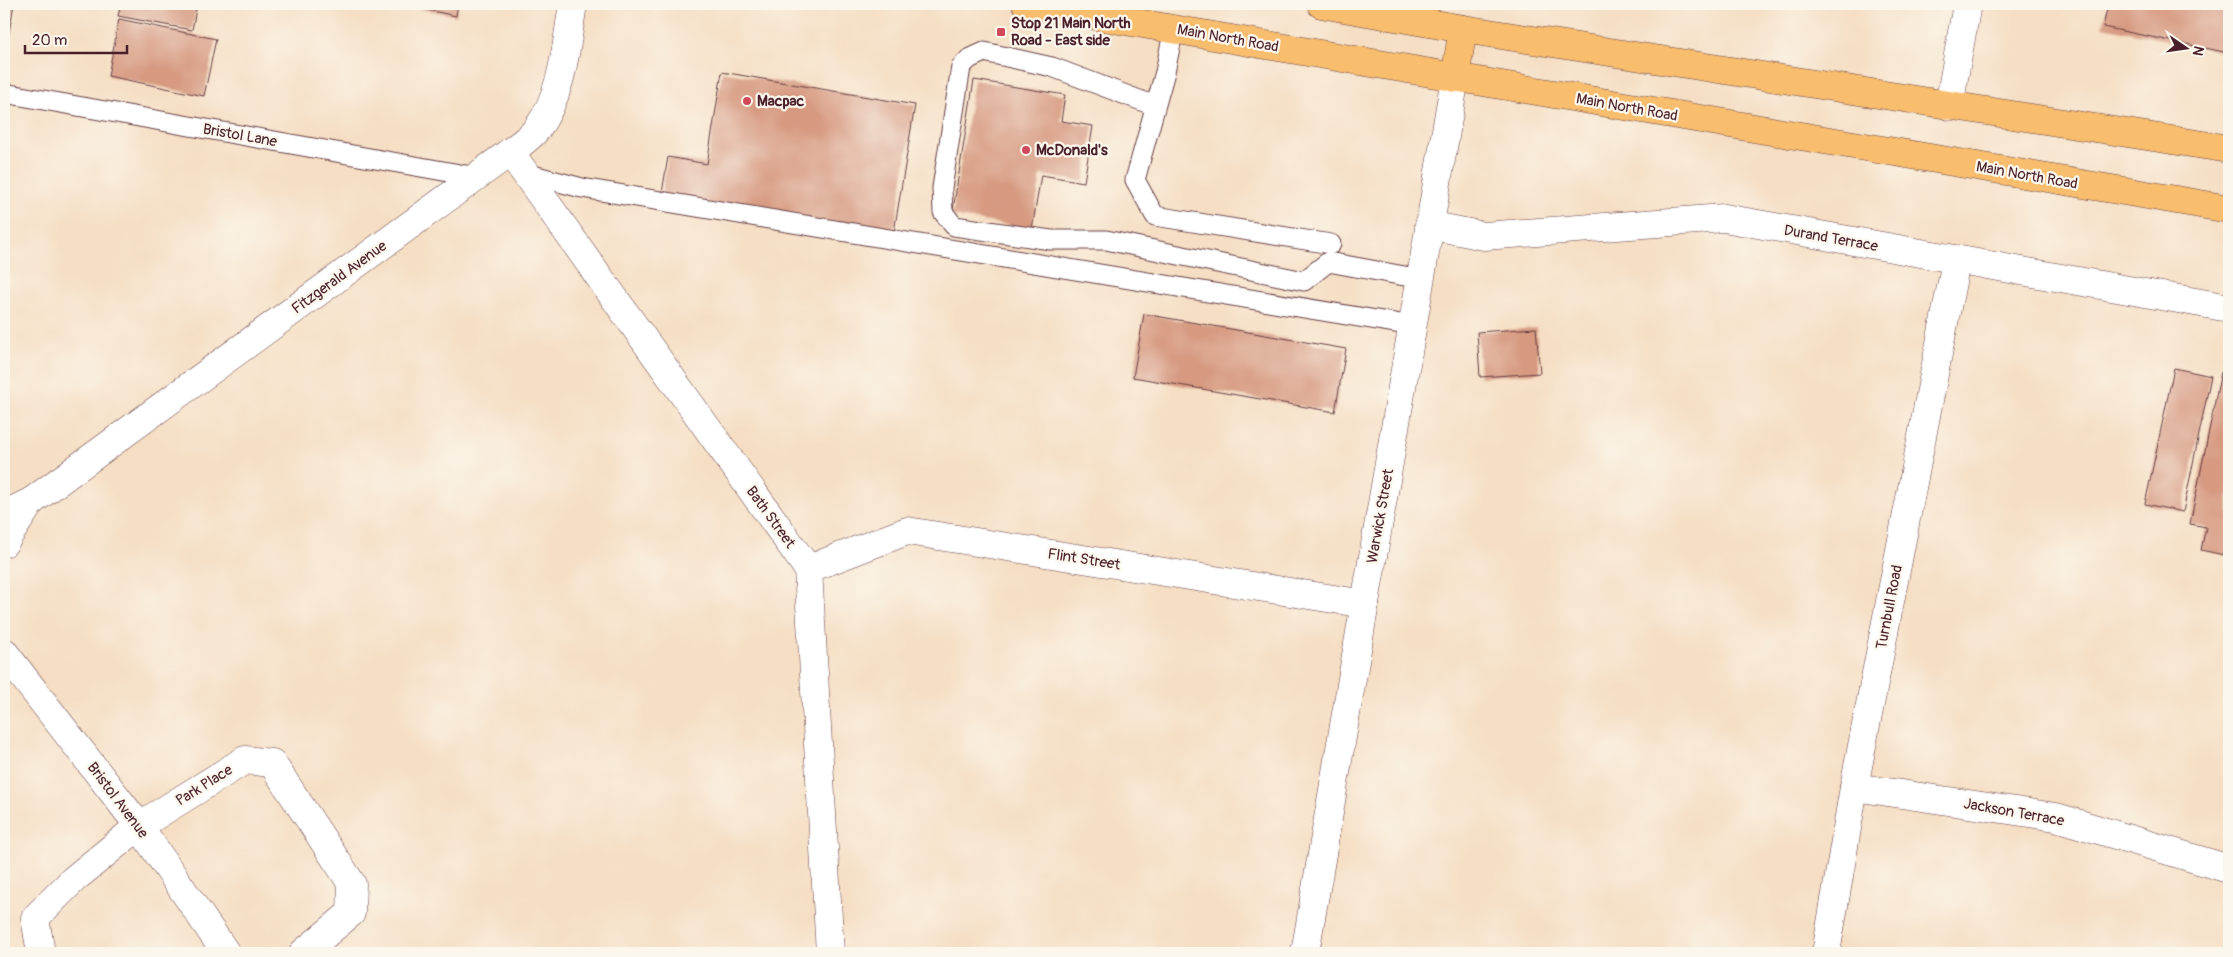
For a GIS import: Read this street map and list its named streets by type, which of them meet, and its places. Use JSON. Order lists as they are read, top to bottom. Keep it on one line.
{"streets":{"highway":["Main North Road"],"street":["Durand Terrace","Fitzgerald Avenue","Warwick Street","Bath Street","Flint Street","Turnbull Road","Park Place","Bristol Avenue","Jackson Terrace"],"lane":["Bristol Lane"]},"crossings":[["Main North Road","Warwick Street"],["Bristol Lane","Fitzgerald Avenue"],["Durand Terrace","Warwick Street"],["Durand Terrace","Turnbull Road"],["Fitzgerald Avenue","Bath Street"],["Warwick Street","Flint Street"],["Bath Street","Flint Street"],["Turnbull Road","Jackson Terrace"],["Park Place","Bristol Avenue"]],"places":{"transit":["Stop 21 Main North Road - East side"],"other":["Macpac","McDonald's"]},"scale_bar":"20 m","north":"right"}
